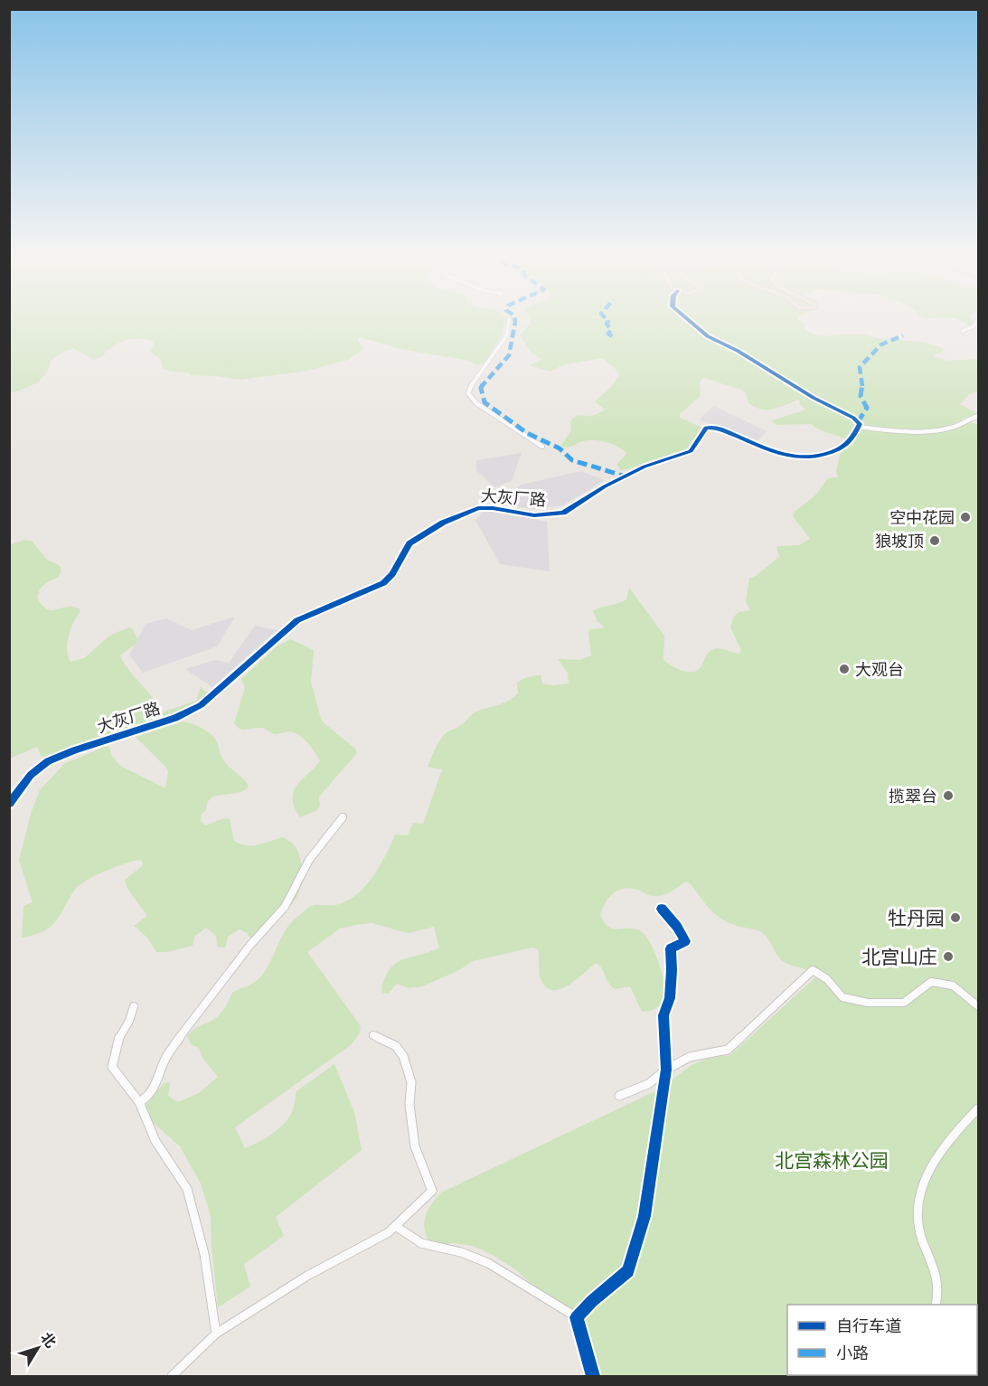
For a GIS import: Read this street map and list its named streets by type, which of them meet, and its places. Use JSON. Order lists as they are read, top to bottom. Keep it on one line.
{"streets":{"street":["大灰厂路"]},"parks":["北宫森林公园"],"places":["空中花园","狼坡顶","大观台","揽翠台","牡丹园","北宫山庄"],"legend":["自行车道","小路"],"north":"top right"}
